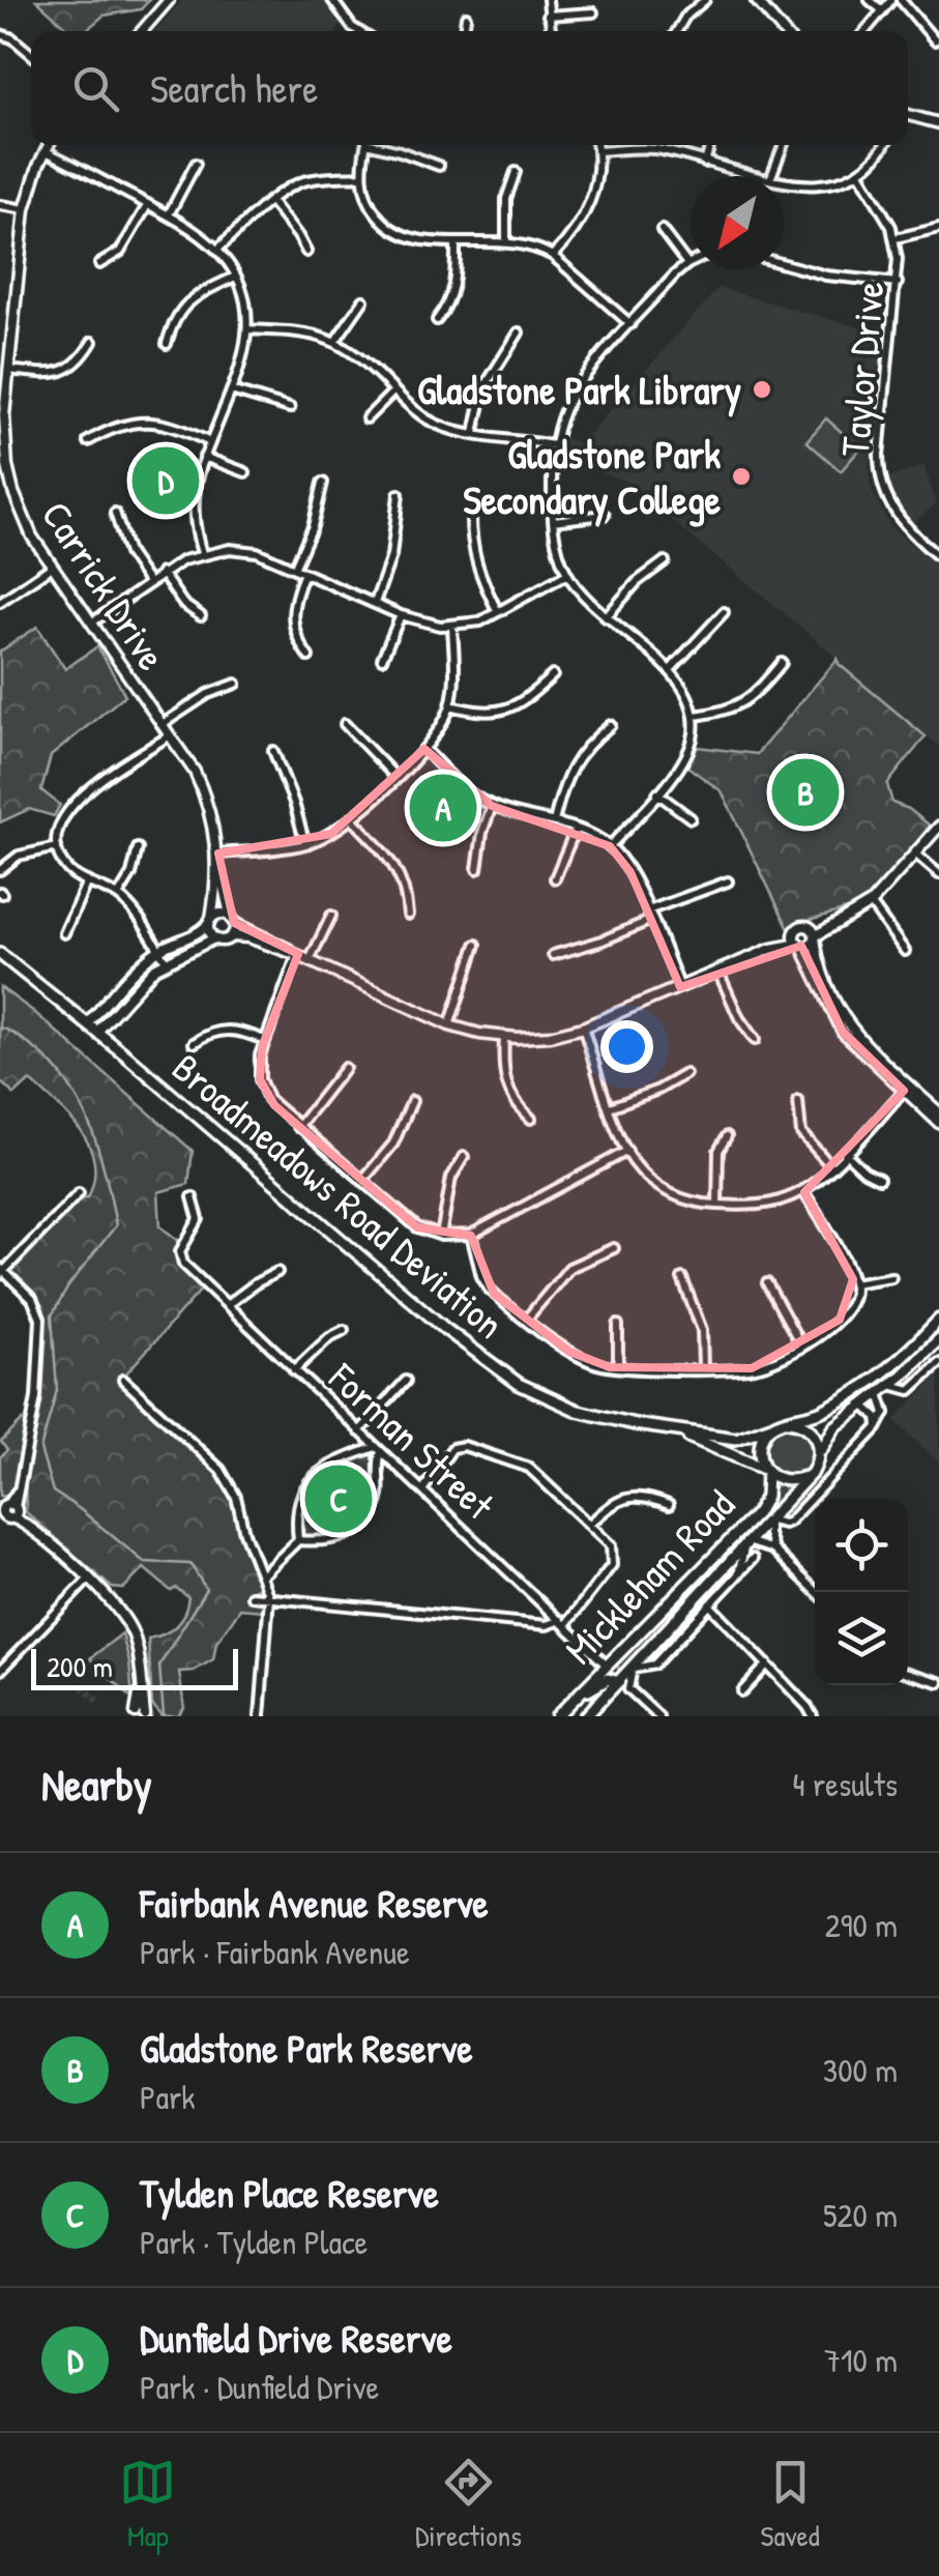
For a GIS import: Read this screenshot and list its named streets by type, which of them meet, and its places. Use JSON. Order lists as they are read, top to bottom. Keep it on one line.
{"streets":{"main road":["Broadmeadows Road Deviation","Mickleham Road"],"street":["Taylor Drive","Carrick Drive","Forman Street"]},"crossings":[["Broadmeadows Road Deviation","Mickleham Road"],["Forman Street","Mickleham Road"]],"places":["Gladstone Park Library","Gladstone Park Secondary College"],"scale_bar":"200 m","north":"bottom left","page":{"search":"Search here","pins":["D","B","A","C"],"scale":"200 m","heading":["Nearby","4 results"],"list":[{"mark":"A","name":"Fairbank Avenue Reserve","note":"Park · Fairbank Avenue","value":"290 m"},{"mark":"B","name":"Gladstone Park Reserve","note":"Park","value":"300 m"},{"mark":"C","name":"Tylden Place Reserve","note":"Park · Tylden Place","value":"520 m"},{"mark":"D","name":"Dunfield Drive Reserve","note":"Park · Dunfield Drive","value":"710 m"}],"nav":["Map","Directions","Saved"]}}
